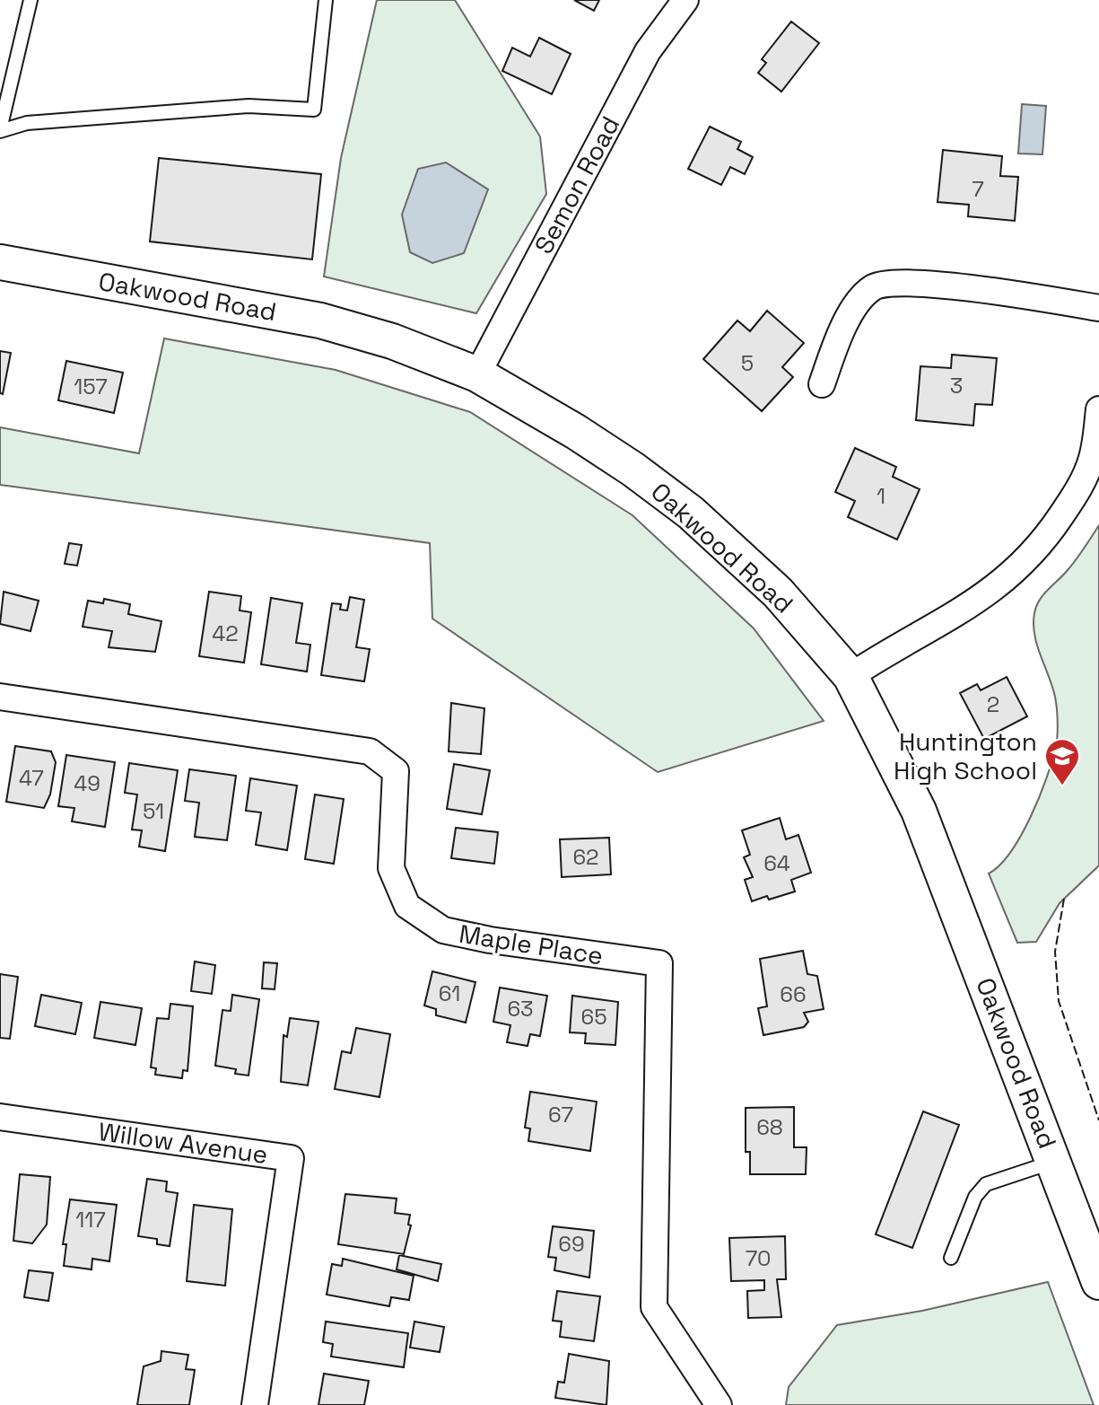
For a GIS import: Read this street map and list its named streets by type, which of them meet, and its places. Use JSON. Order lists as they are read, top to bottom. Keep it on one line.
{"streets":{"main road":["Oakwood Road"],"street":["Semon Road","Maple Place","Willow Avenue"]},"crossings":[["Semon Road","Oakwood Road"]],"places":{"school or university":["Huntington High School"]},"house_numbers":["7","5","3","157","1","42","2","47","49","51","62","64","61","66","63","65","67","68","117","69","70"]}
